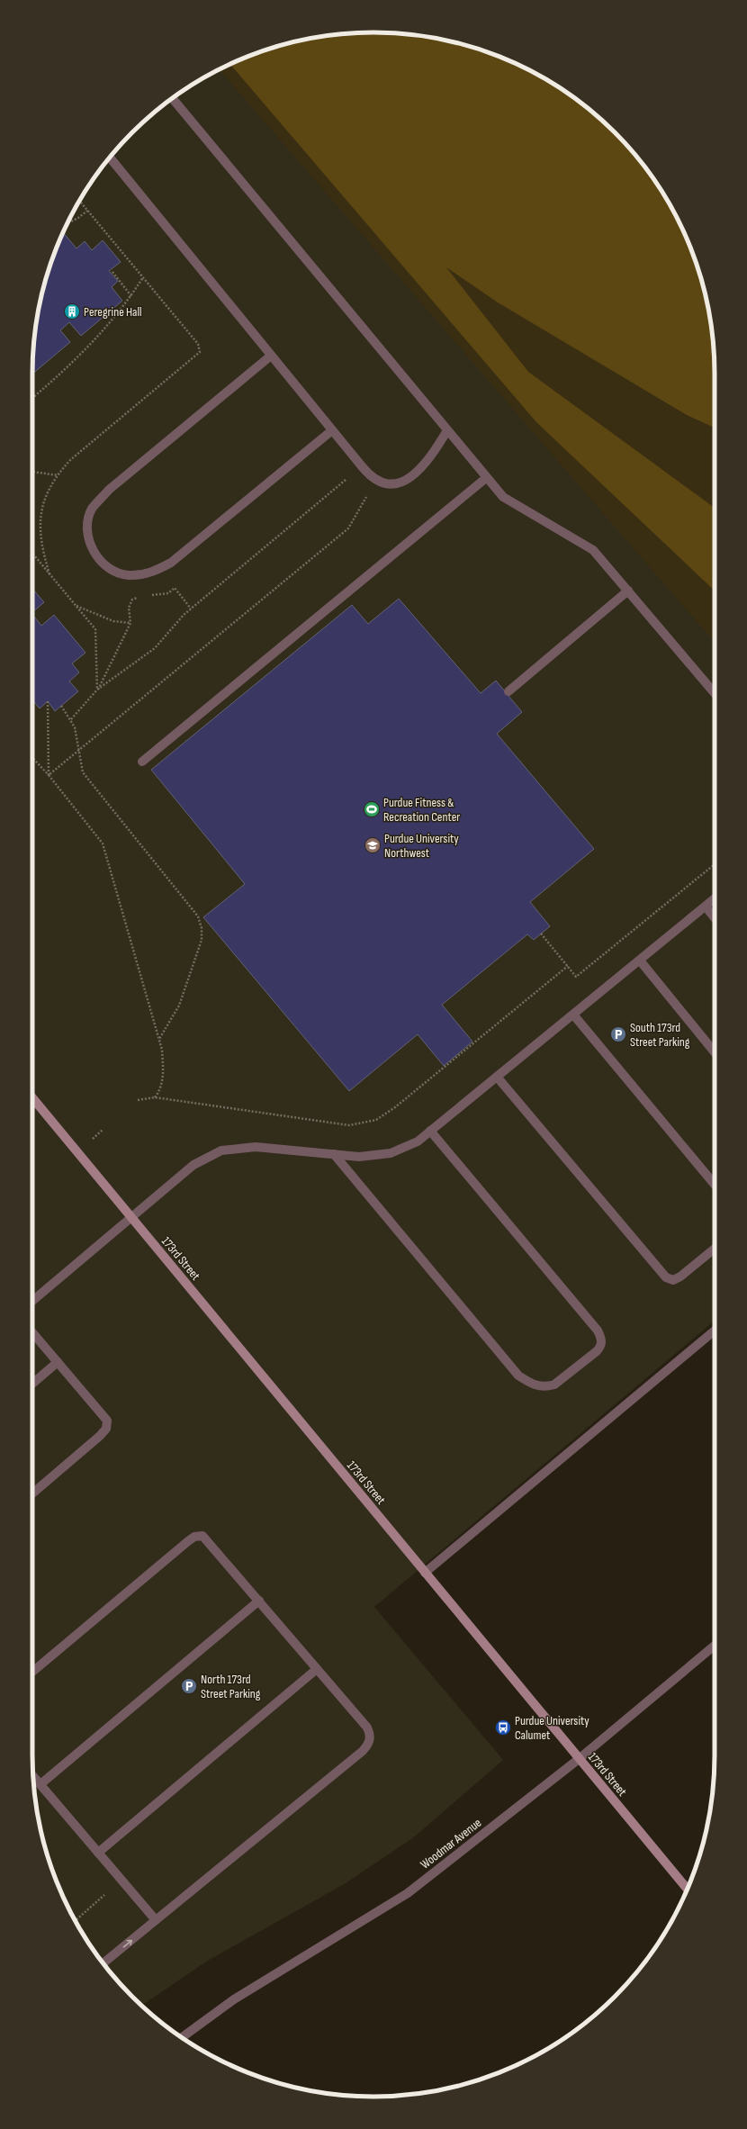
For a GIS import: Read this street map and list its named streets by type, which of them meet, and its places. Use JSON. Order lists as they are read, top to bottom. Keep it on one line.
{"streets":{"street":["173rd Street","Woodmar Avenue"]},"crossings":[["173rd Street","Woodmar Avenue"]],"places":{"building":["Peregrine Hall"],"sports":["Purdue Fitness & Recreation Center"],"school or university":["Purdue University Northwest"],"parking":["South 173rd Street Parking","North 173rd Street Parking"],"bus stop":["Purdue University Calumet"]}}
